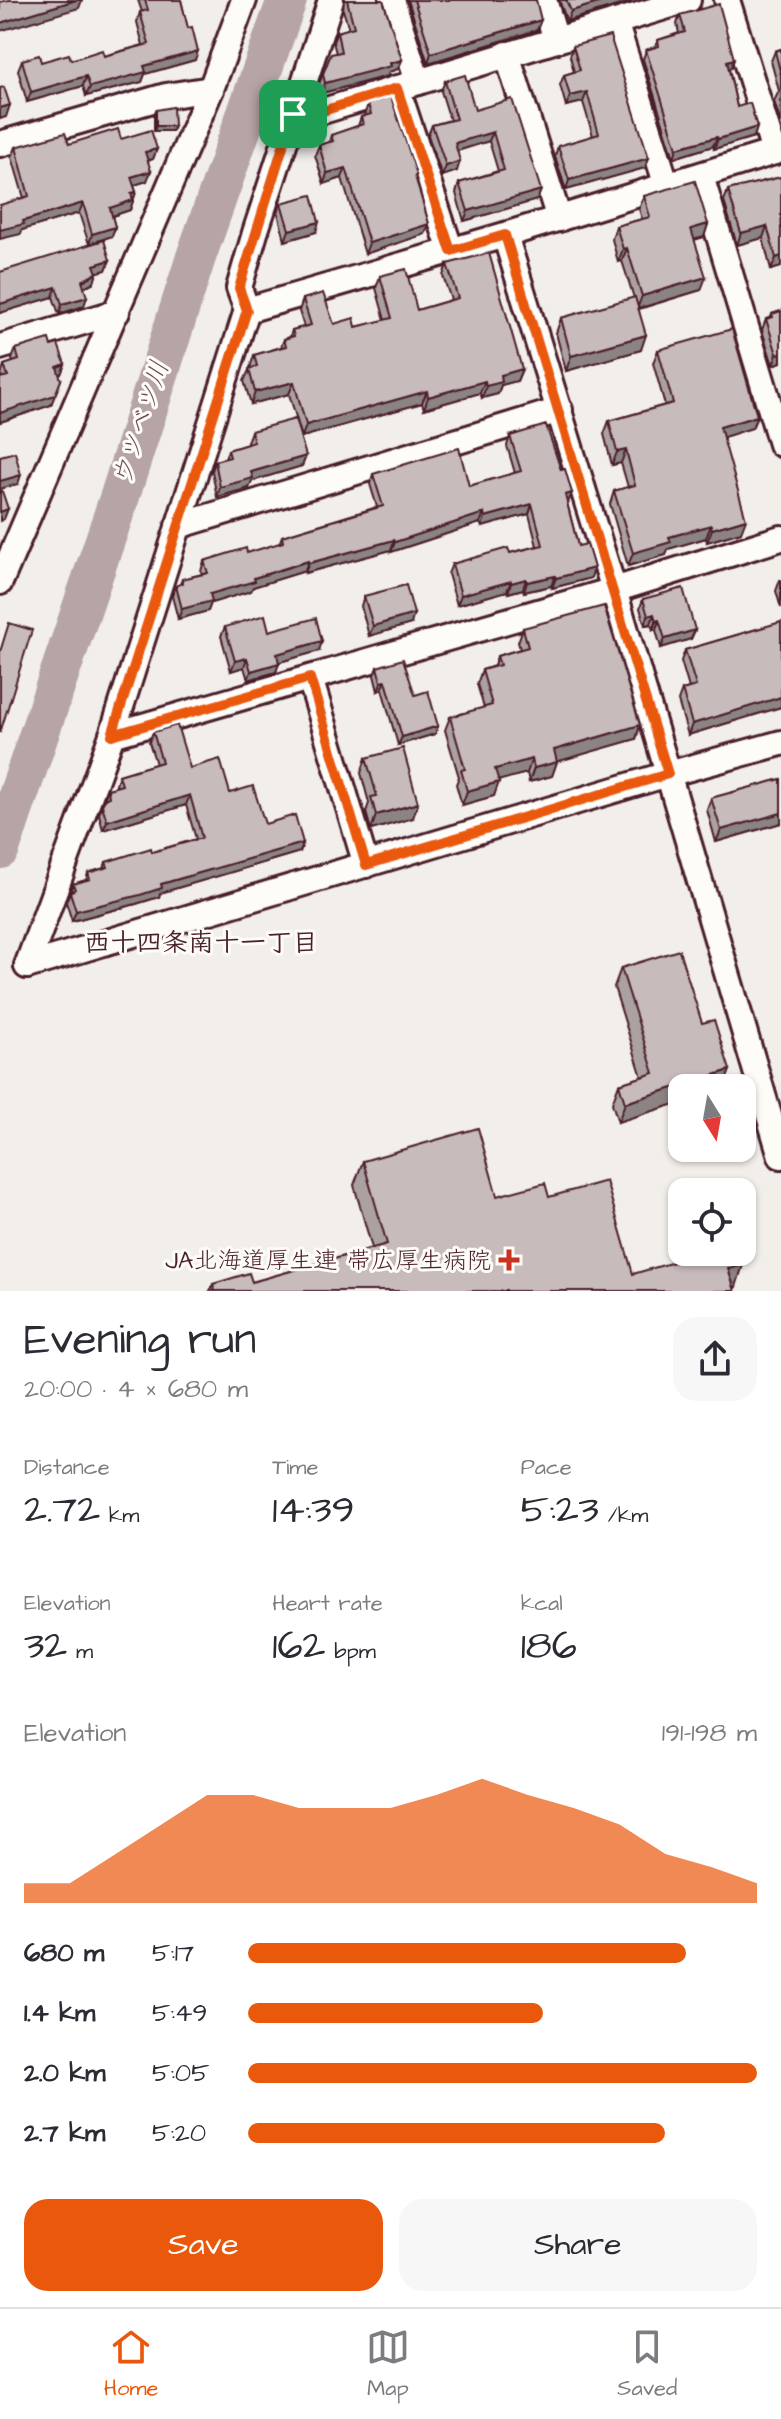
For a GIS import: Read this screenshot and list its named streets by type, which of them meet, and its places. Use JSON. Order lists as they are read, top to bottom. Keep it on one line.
{"districts":["西十四条南十一丁目"],"water":["ウツベツ川"],"places":{"health":["JA北海道厚生連 帯広厚生病院"]},"north":"bottom","page":{"heading":["Evening run","20:00 · 4 × 680 m"],"stats":[["Distance","2.72 km"],["Time","14:39"],["Pace","5:23 /km"],["Elevation","32 m"],["Heart rate","162 bpm"],["kcal","186"]],"chart":["Elevation","191–198 m"],"list":[{"name":"680 m","note":"5:17"},{"name":"1.4 km","note":"5:49"},{"name":"2.0 km","note":"5:05"},{"name":"2.7 km","note":"5:20"}],"buttons":["Save","Share"],"tabs":["Home","Map","Saved"]}}
